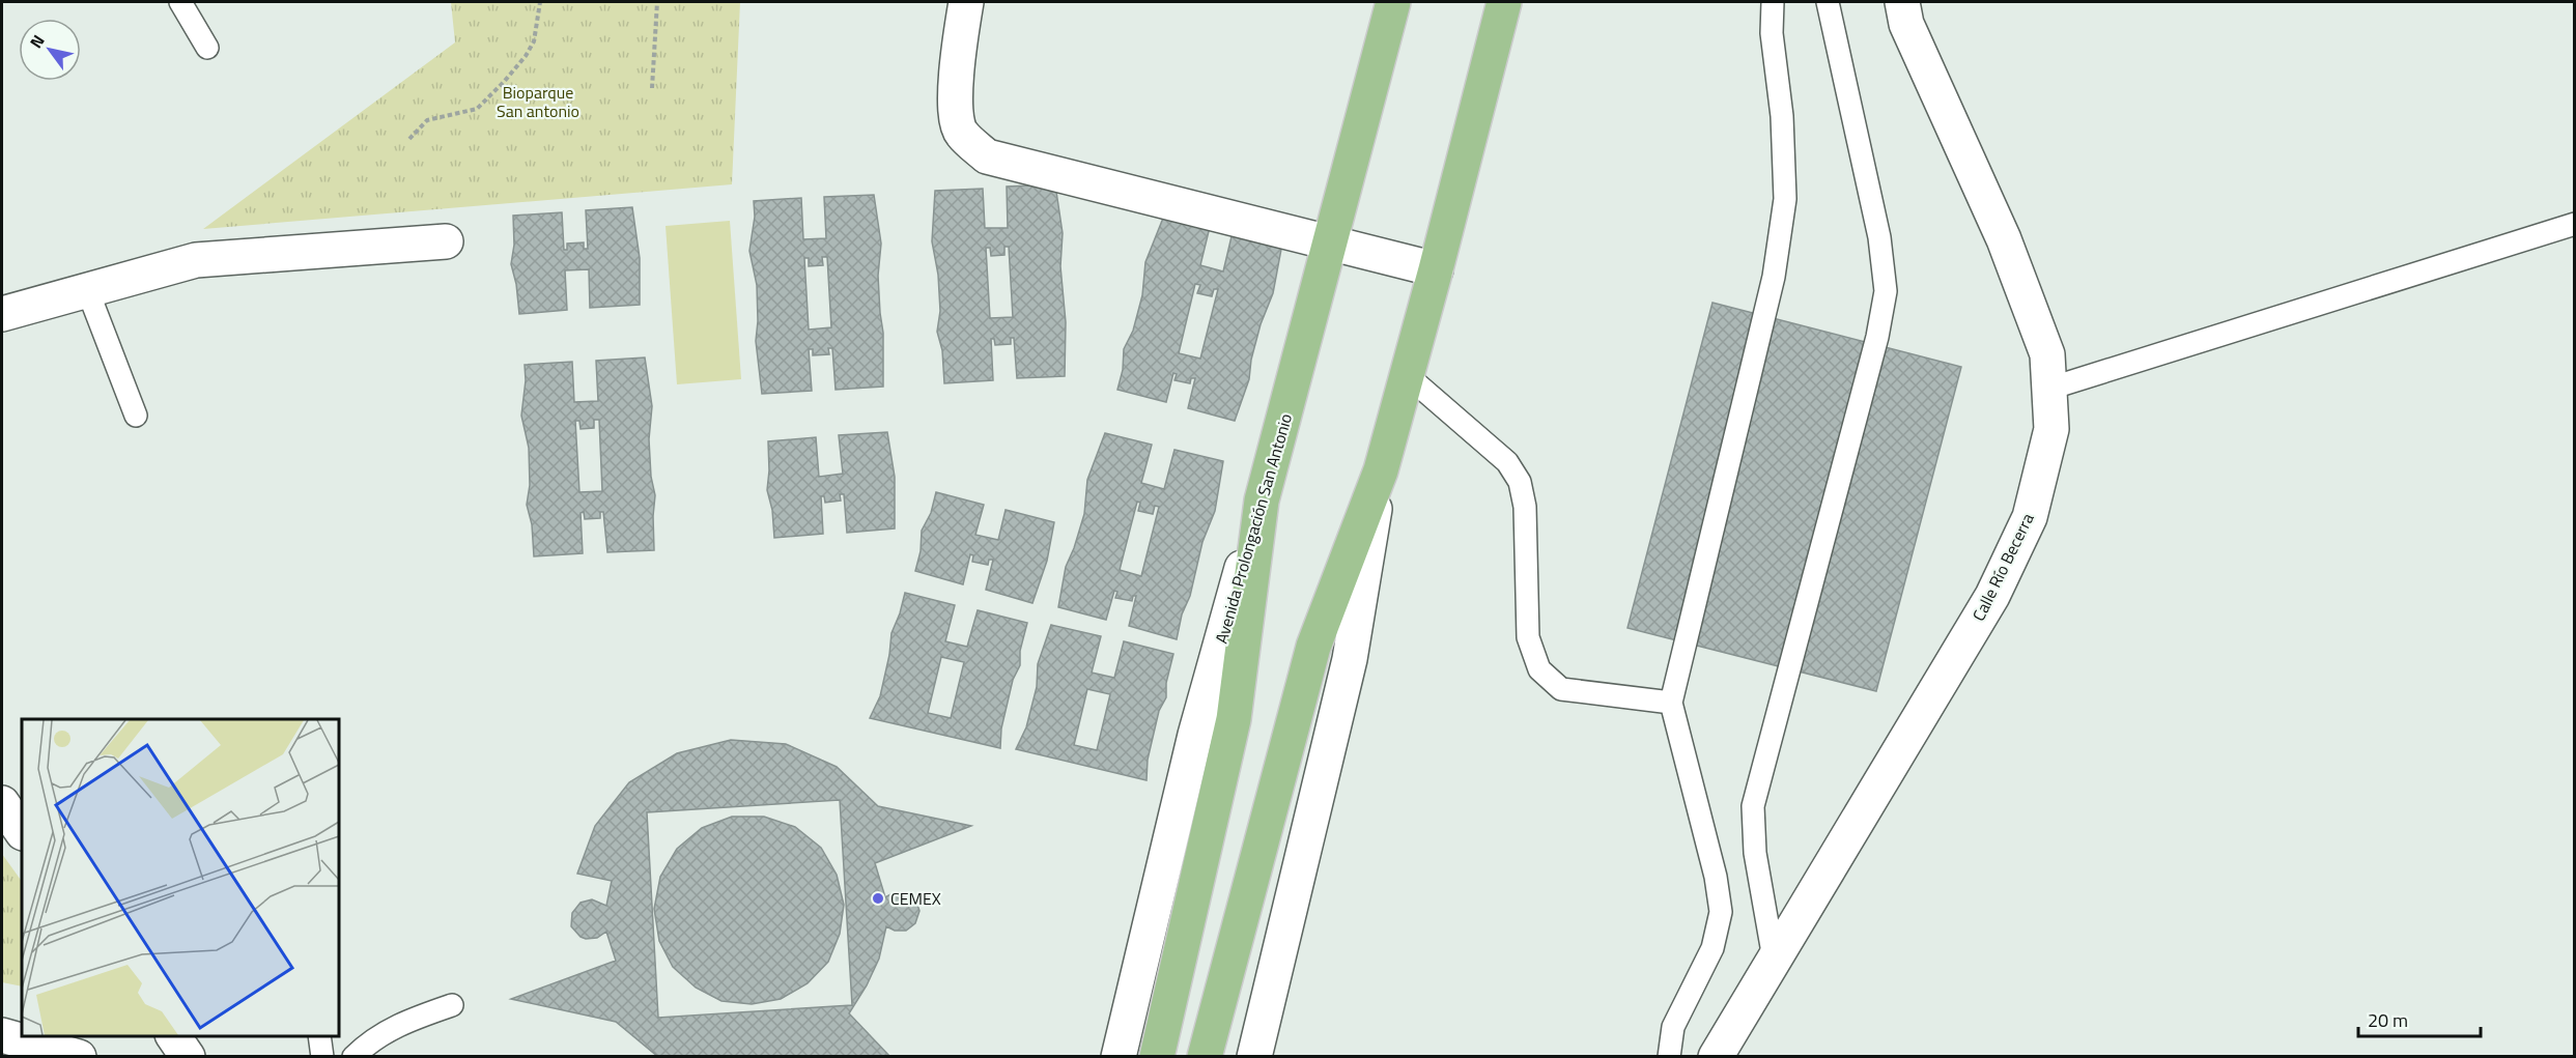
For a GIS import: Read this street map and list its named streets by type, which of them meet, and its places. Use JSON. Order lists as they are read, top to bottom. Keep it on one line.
{"streets":{"main road":["Avenida Prolongación San Antonio"],"street":["Calle Río Becerra"]},"parks":["Bioparque San antonio"],"places":["CEMEX"],"scale_bar":"20 m","north":"top left"}
